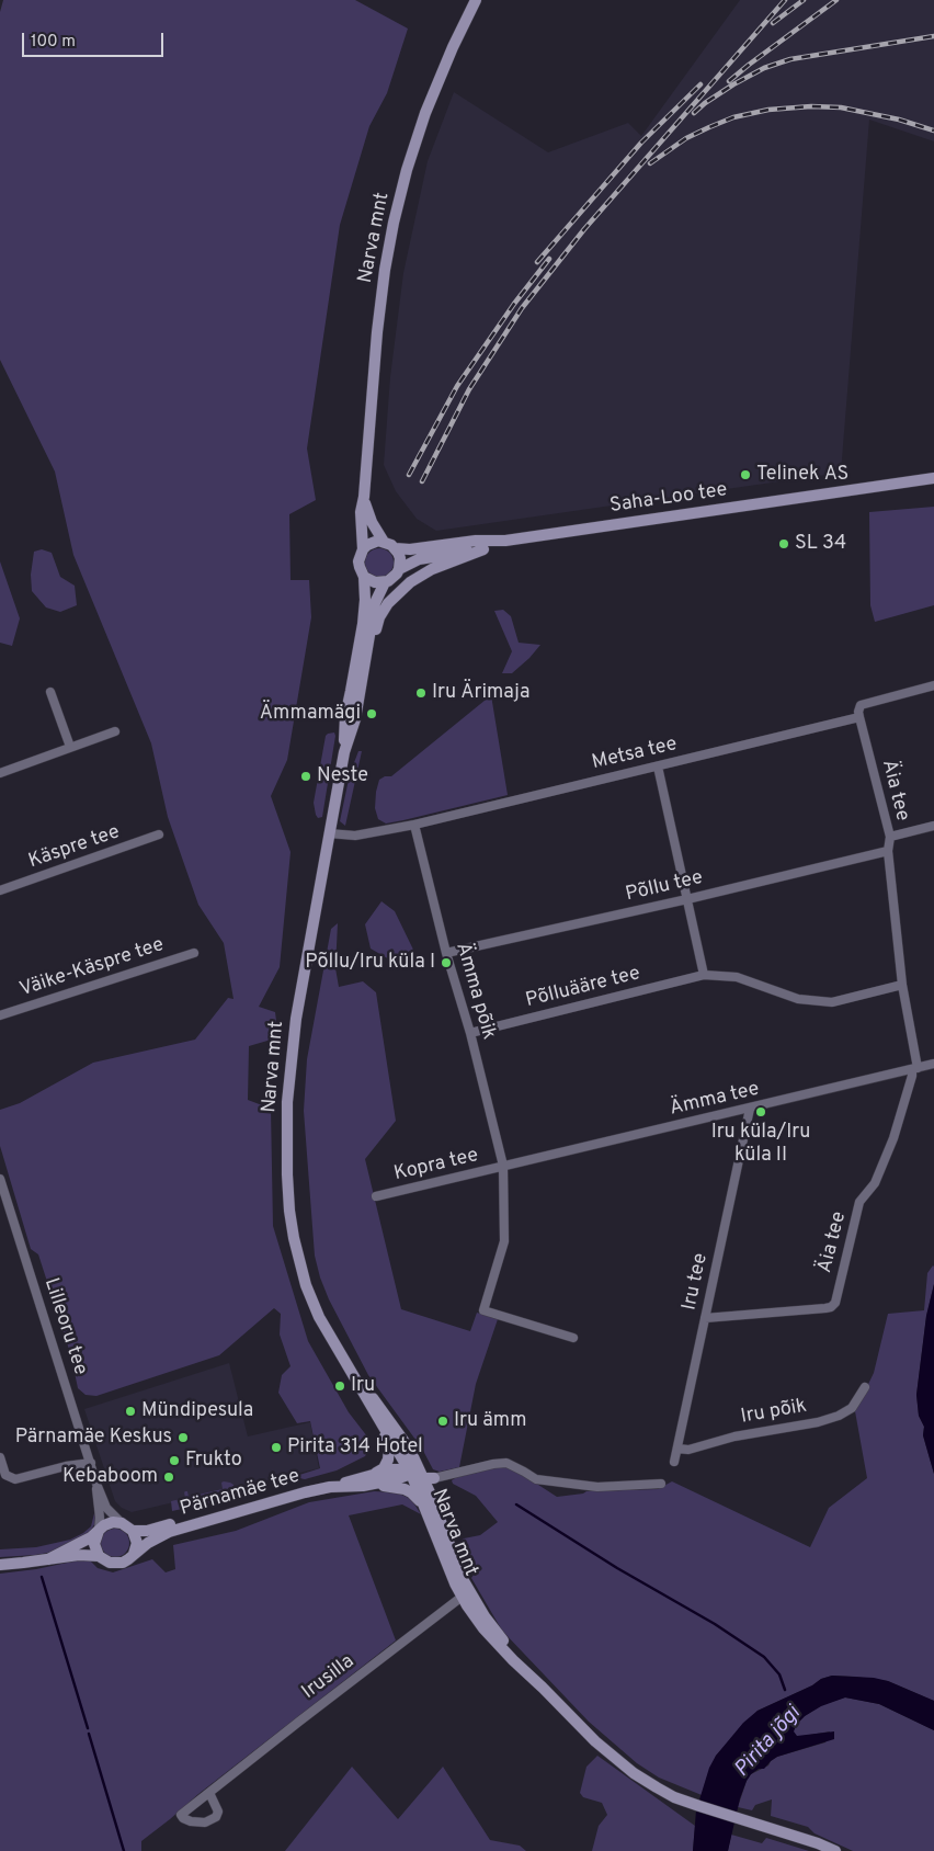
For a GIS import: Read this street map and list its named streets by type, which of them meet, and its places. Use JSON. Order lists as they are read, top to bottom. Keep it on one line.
{"streets":{"main road":["Narva mnt","Saha-Loo tee","Pärnamäe tee"],"street":["Metsa tee","Äia tee","Käspre tee","Põllu tee","Väike-Käspre tee","Põlluääre tee","Ämma põik","Ämma tee","Kopra tee","Iru tee","Lilleoru tee","Iru põik","Irusilla"]},"crossings":[["Narva mnt","Saha-Loo tee"],["Narva mnt","Metsa tee"],["Narva mnt","Pärnamäe tee"],["Narva mnt","Irusilla"],["Metsa tee","Äia tee"],["Metsa tee","Ämma põik"],["Äia tee","Põllu tee"],["Äia tee","Põlluääre tee"],["Äia tee","Ämma tee"],["Äia tee","Iru tee"],["Põllu tee","Ämma põik"],["Põlluääre tee","Ämma põik"],["Ämma põik","Ämma tee"],["Ämma põik","Kopra tee"],["Ämma tee","Kopra tee"],["Ämma tee","Iru tee"],["Iru tee","Iru põik"],["Lilleoru tee","Pärnamäe tee"]],"water":["Pirita jõgi"],"places":["Telinek AS","SL 34","Iru Ärimaja","Ämmamägi","Neste","Põllu/Iru küla I","Iru küla/Iru küla II","Iru","Mündipesula","Iru ämm","Pärnamäe Keskus","Pirita 314 Hotel","Frukto","Kebaboom"],"scale_bar":"100 m"}
